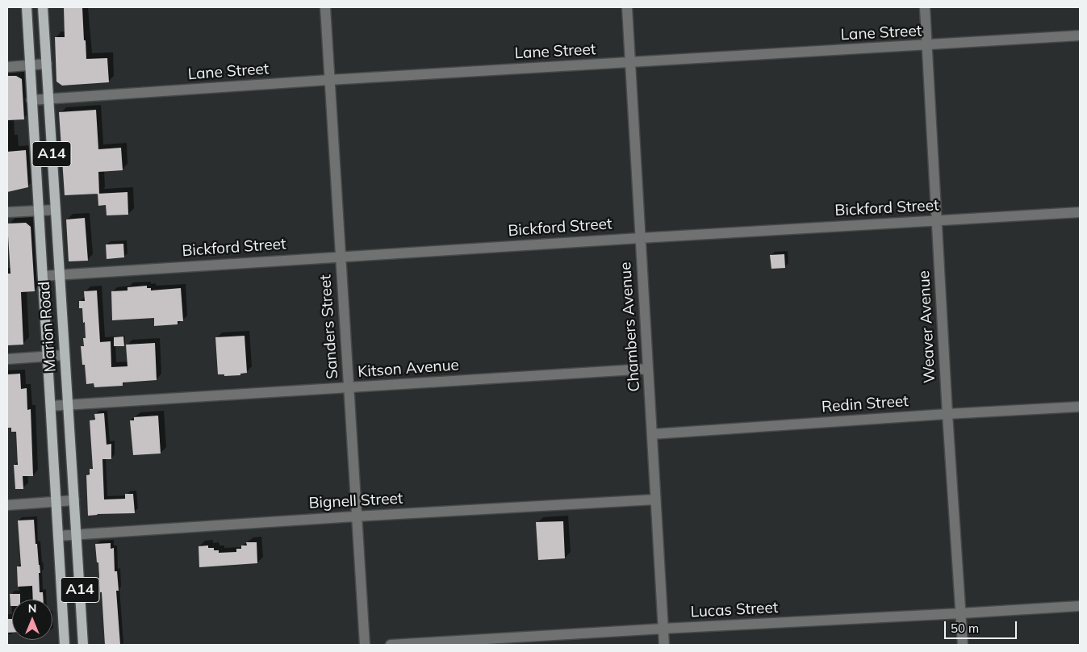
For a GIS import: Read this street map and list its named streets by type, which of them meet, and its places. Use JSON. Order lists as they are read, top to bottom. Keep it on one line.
{"streets":{"main road":["A14","Marion Road"],"street":["Lane Street","Bickford Street","Sanders Street","Chambers Avenue","Weaver Avenue","Kitson Avenue","Redin Street","Bignell Street","Lucas Street"]},"crossings":[["Lane Street","Marion Road"],["Lane Street","Sanders Street"],["Lane Street","Chambers Avenue"],["Lane Street","Weaver Avenue"],["Bickford Street","Marion Road"],["Bickford Street","Sanders Street"],["Bickford Street","Chambers Avenue"],["Bickford Street","Weaver Avenue"],["Marion Road","Kitson Avenue"],["Marion Road","Bignell Street"],["Sanders Street","Kitson Avenue"],["Sanders Street","Bignell Street"],["Chambers Avenue","Kitson Avenue"],["Chambers Avenue","Redin Street"],["Chambers Avenue","Bignell Street"],["Chambers Avenue","Lucas Street"],["Weaver Avenue","Redin Street"],["Weaver Avenue","Lucas Street"]],"scale_bar":"50 m","north":"top"}
